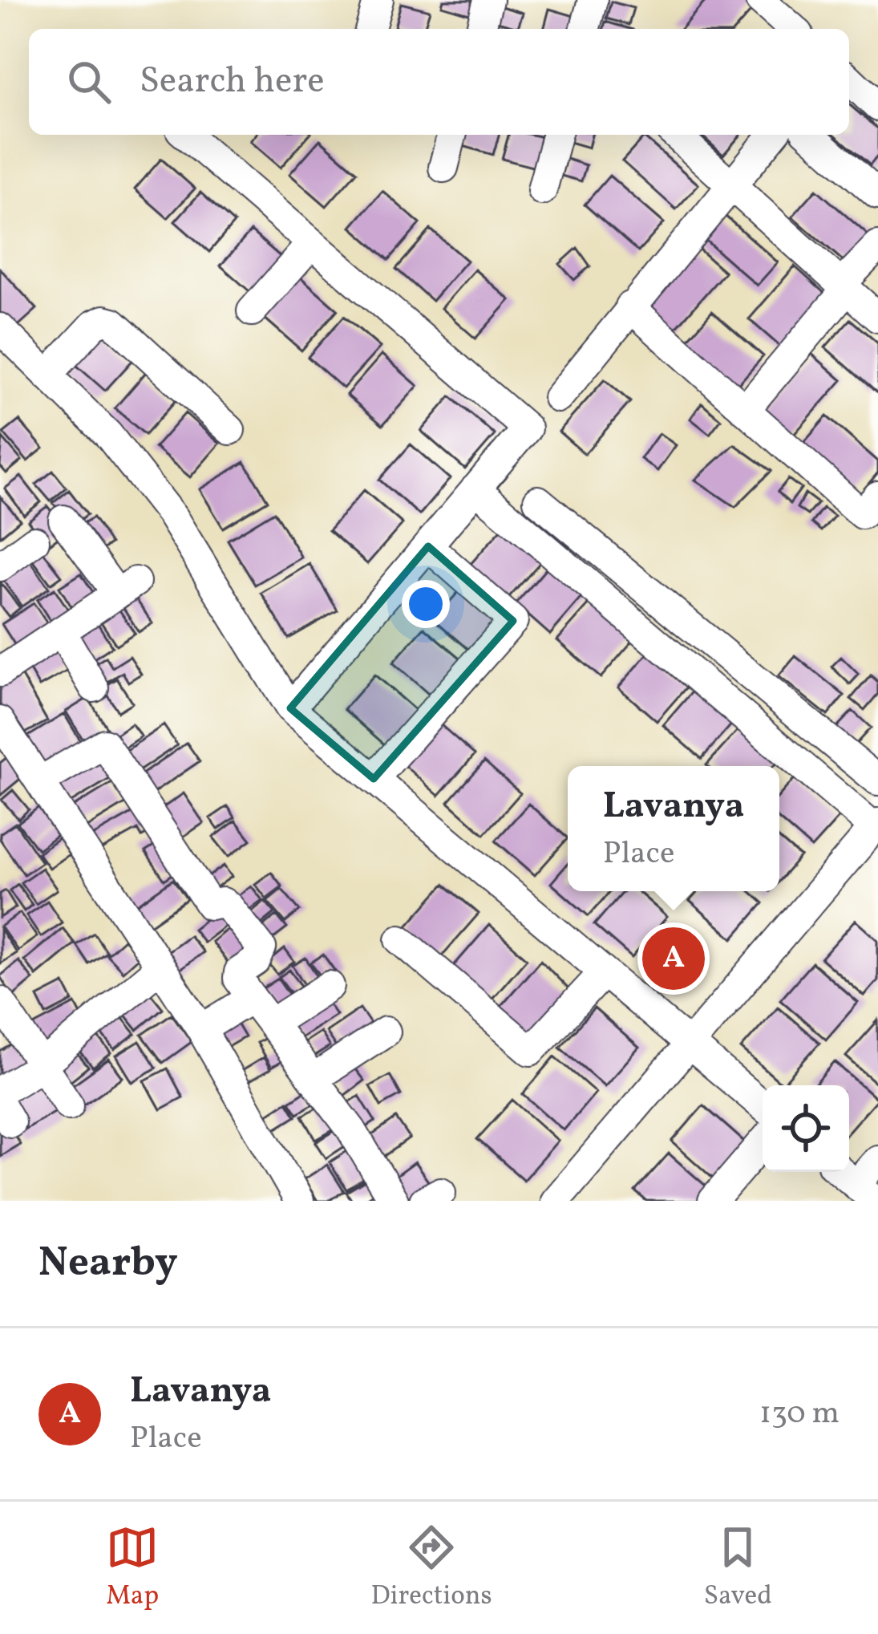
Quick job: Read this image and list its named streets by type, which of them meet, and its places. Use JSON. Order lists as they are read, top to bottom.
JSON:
{
  "page": {
    "search": "Search here",
    "popup": ["Lavanya", "Place"],
    "pins": "A",
    "heading": "Nearby",
    "list": [
      {
        "mark": "A",
        "name": "Lavanya",
        "note": "Place",
        "value": "130 m"
      }
    ],
    "nav": ["Map", "Directions", "Saved"]
  }
}
